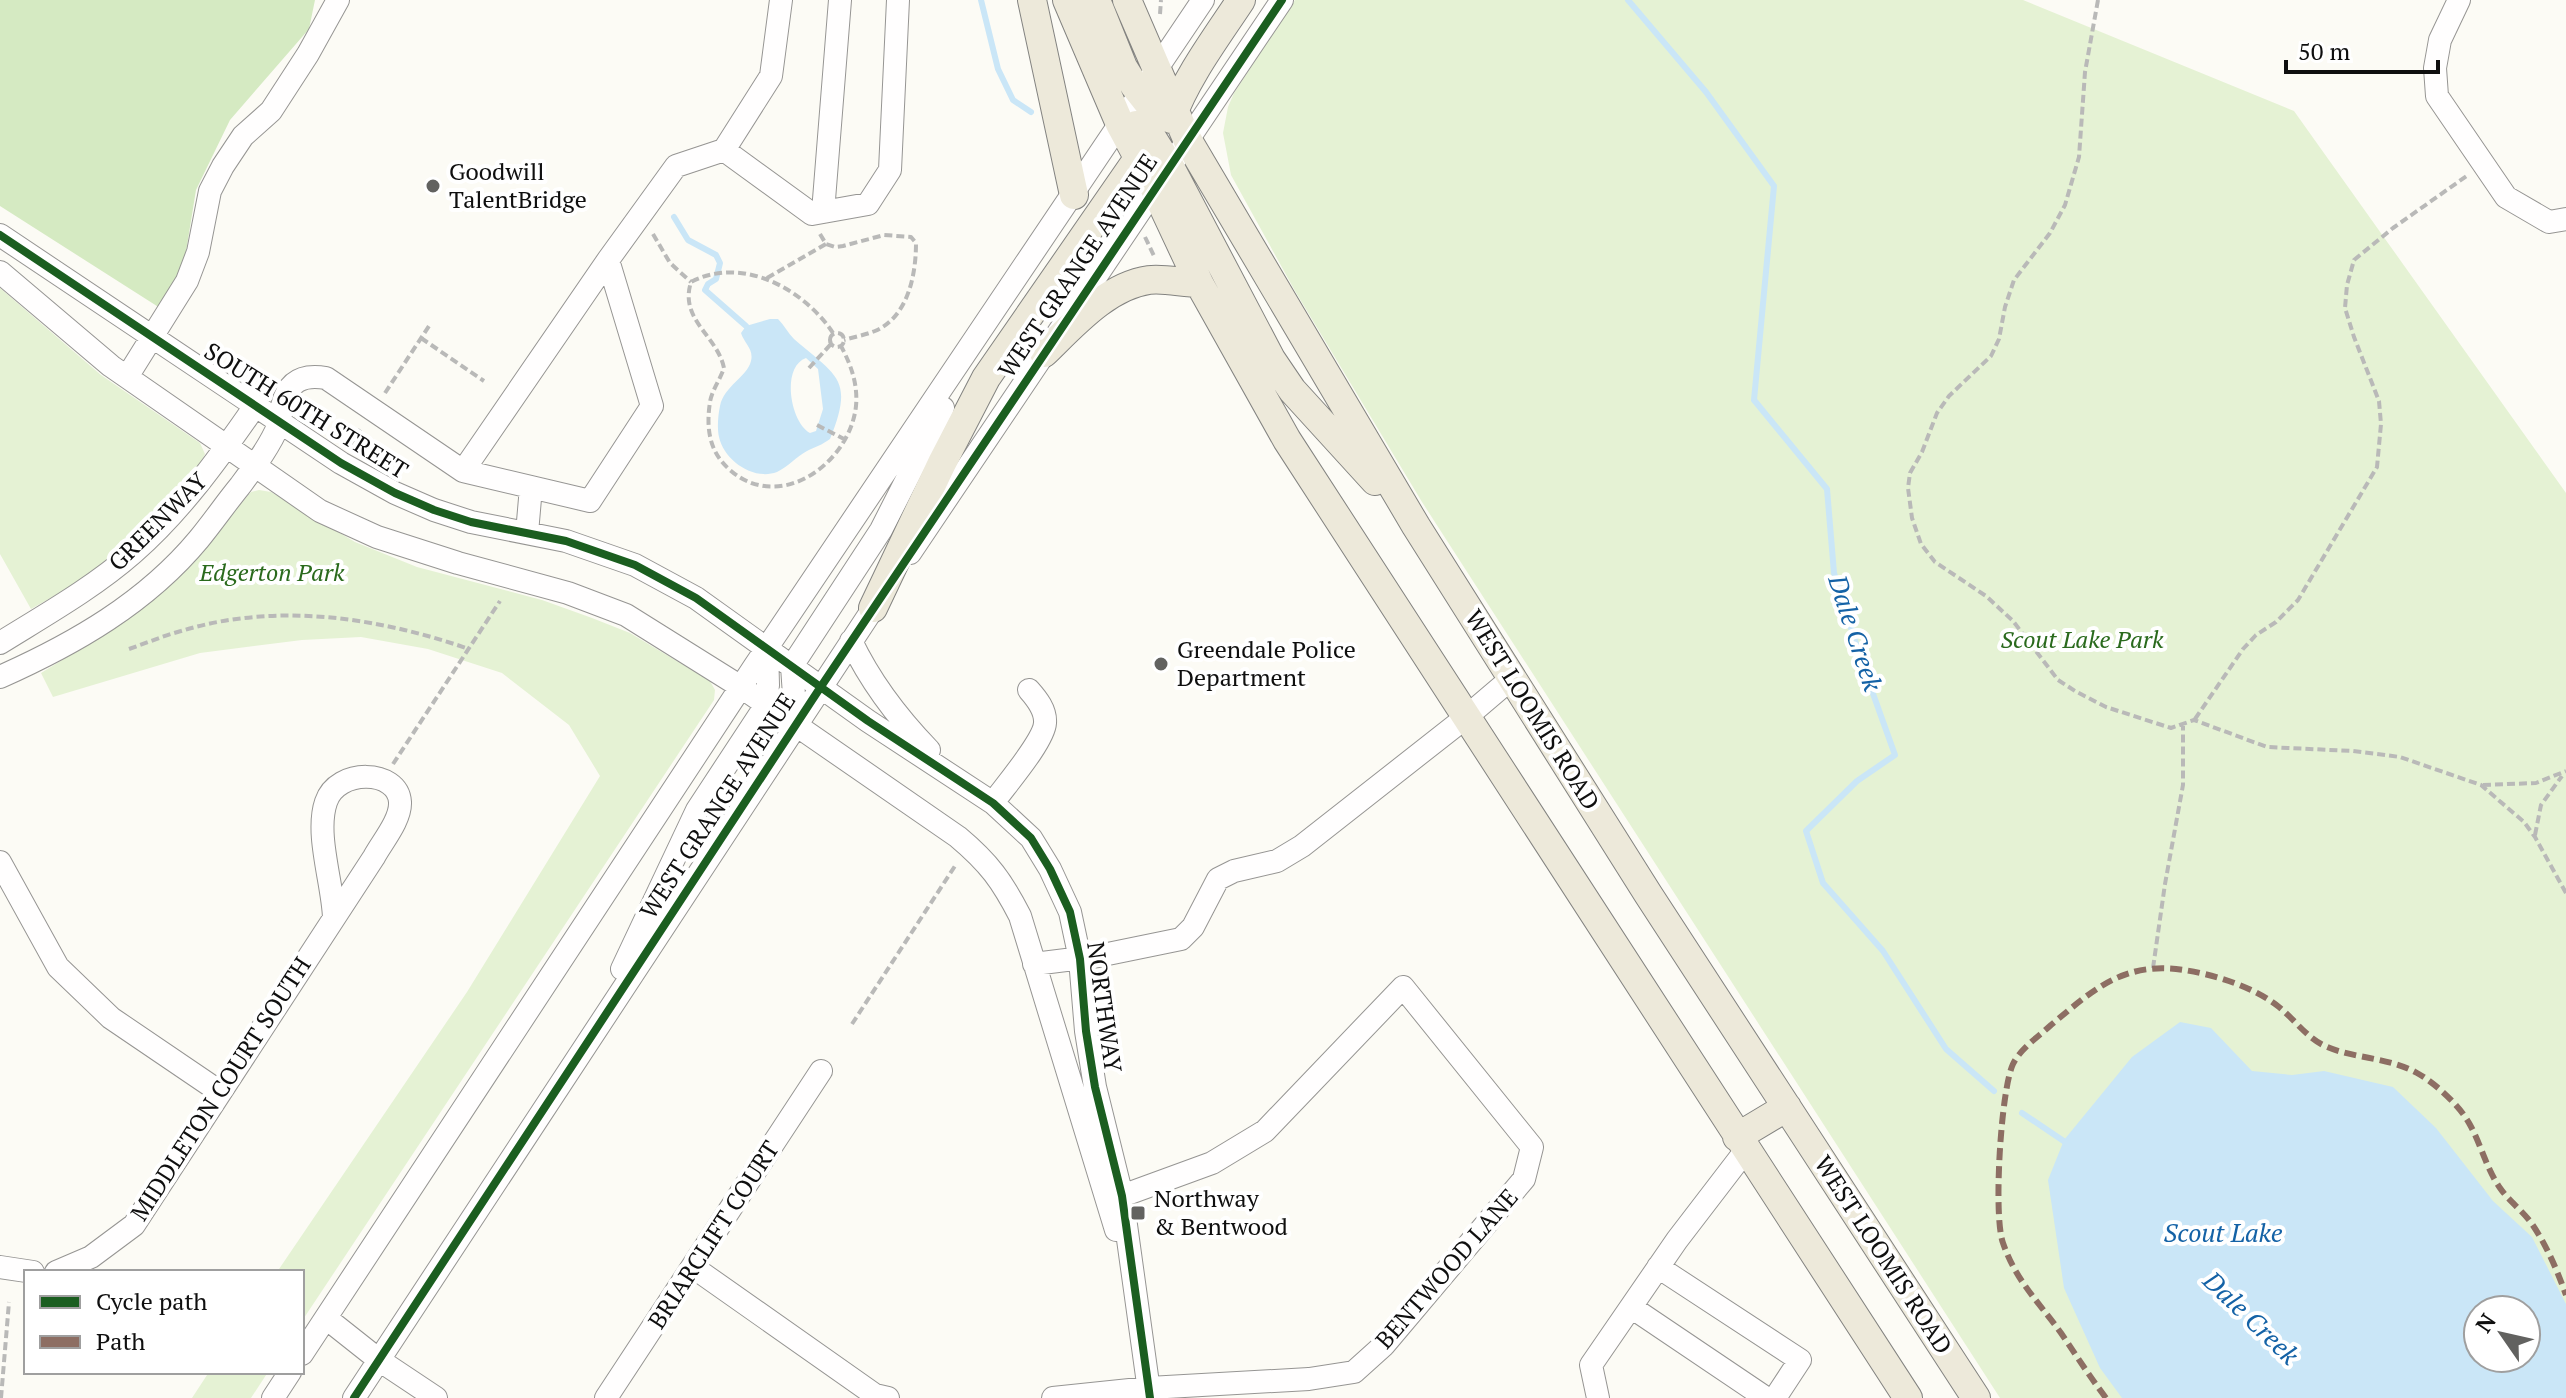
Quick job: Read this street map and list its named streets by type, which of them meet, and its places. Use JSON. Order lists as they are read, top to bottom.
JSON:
{
  "streets": {
    "main road": ["WEST LOOMIS ROAD"],
    "street": [
      "WEST GRANGE AVENUE",
      "SOUTH 60TH STREET",
      "GREENWAY",
      "NORTHWAY",
      "MIDDLETON COURT SOUTH",
      "BRIARCLIFT COURT",
      "BENTWOOD LANE"
    ]
  },
  "crossings": [
    ["WEST GRANGE AVENUE", "SOUTH 60TH STREET"],
    ["WEST GRANGE AVENUE", "WEST LOOMIS ROAD"],
    ["WEST GRANGE AVENUE", "NORTHWAY"],
    ["SOUTH 60TH STREET", "GREENWAY"],
    ["SOUTH 60TH STREET", "NORTHWAY"],
    ["NORTHWAY", "BENTWOOD LANE"]
  ],
  "water": ["Dale Creek", "Scout Lake"],
  "parks": ["Edgerton Park", "Scout Lake Park"],
  "places": {
    "other": ["Goodwill TalentBridge", "Greendale Police Department"],
    "transit": ["Northway & Bentwood"]
  },
  "legend": ["Cycle path", "Path"],
  "scale_bar": "50 m",
  "north": "top left"
}
